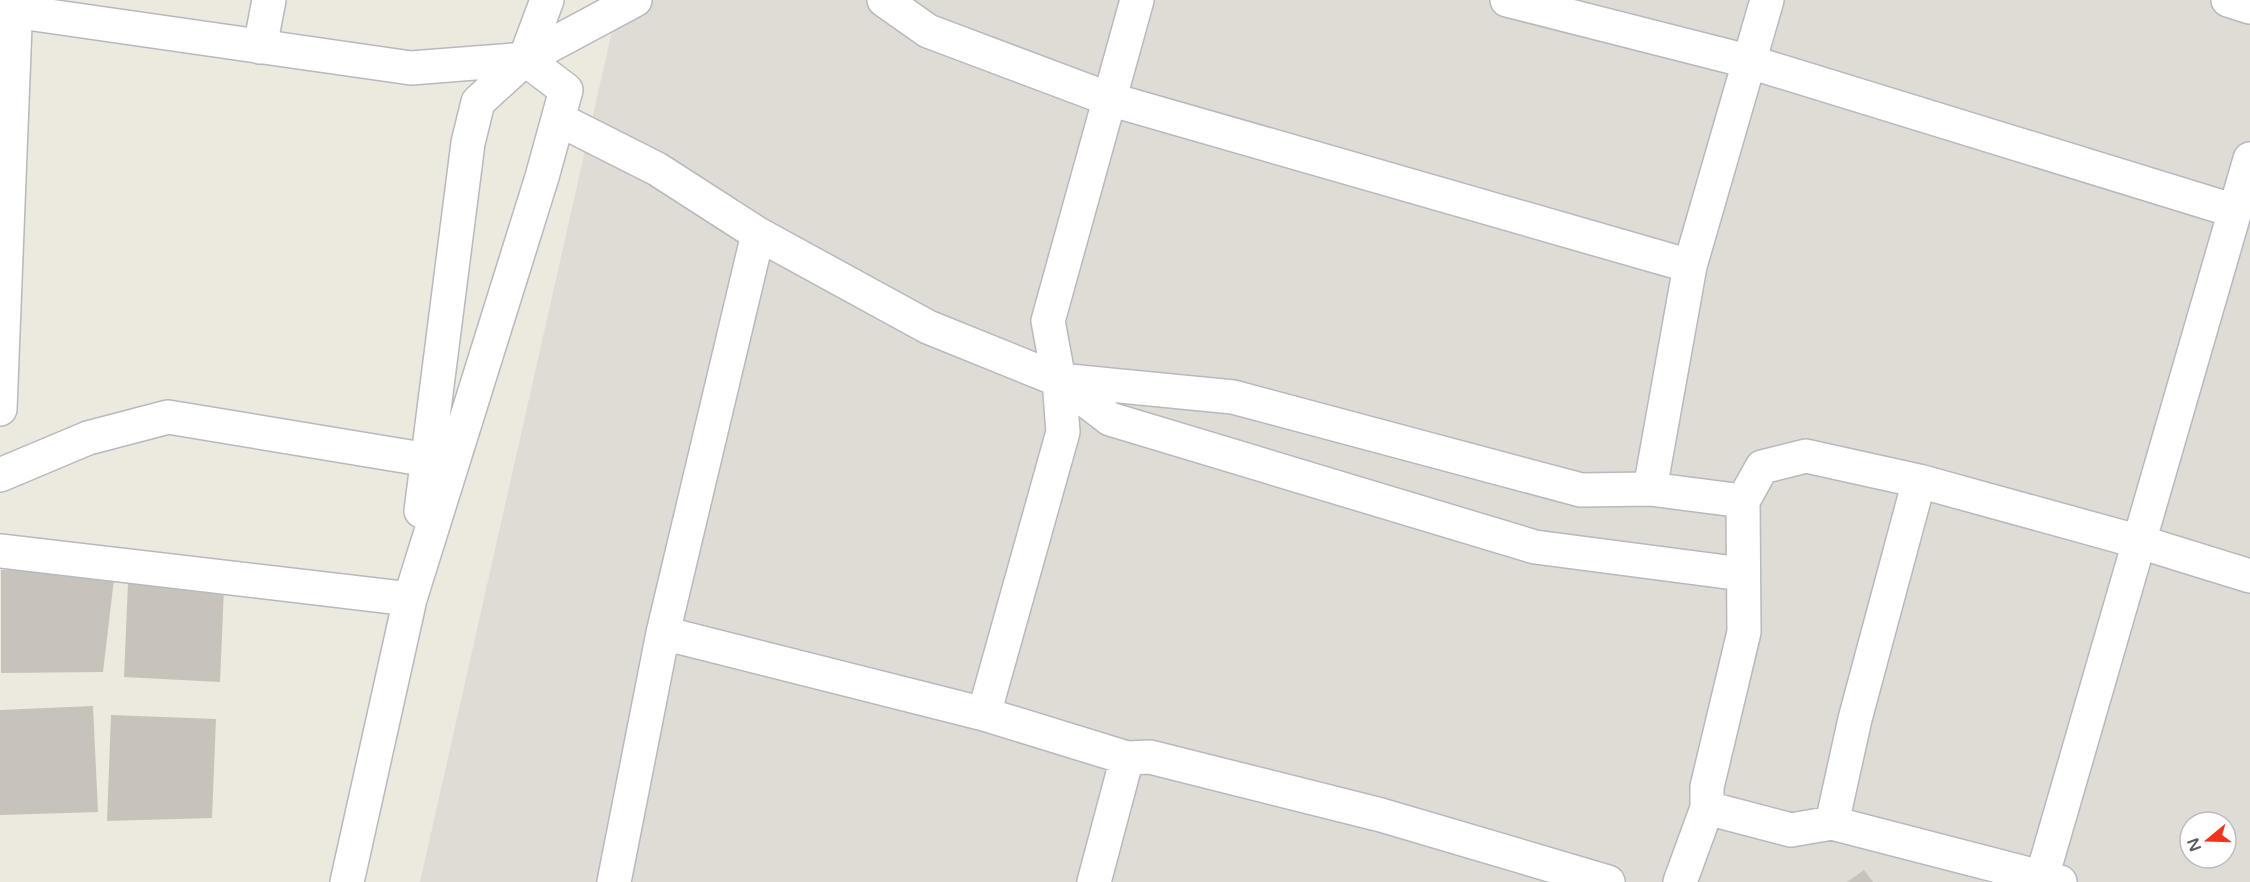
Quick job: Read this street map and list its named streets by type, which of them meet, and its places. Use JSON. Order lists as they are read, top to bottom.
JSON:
{
  "north": "left"
}
